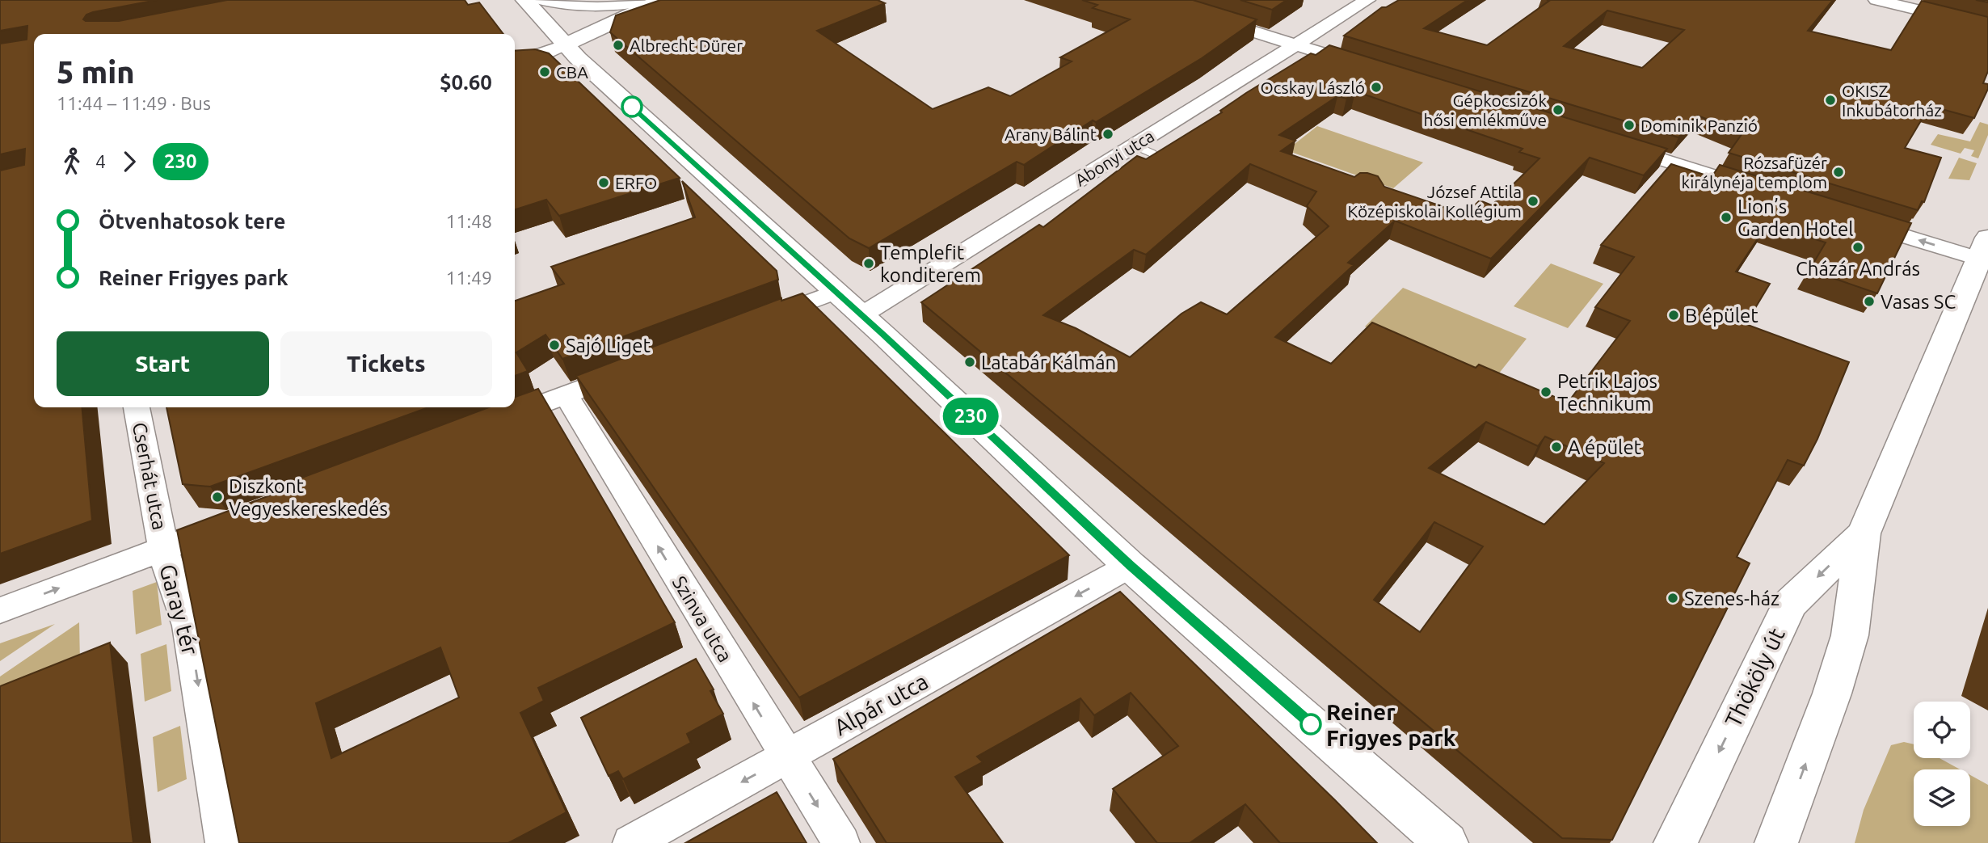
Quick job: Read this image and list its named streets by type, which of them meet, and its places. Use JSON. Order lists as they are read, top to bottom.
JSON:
{
  "streets": {
    "main road": ["Thököly út"],
    "street": [
      "Abonyi utca",
      "Cserhát utca",
      "Garay tér",
      "Szinva utca",
      "Alpár utca"
    ]
  },
  "crossings": [
    ["Cserhát utca", "Garay tér"],
    ["Szinva utca", "Alpár utca"]
  ],
  "one_way": ["Alpár utca"],
  "places": [
    "Albrecht Dürer",
    "CBA",
    "Ocskay László",
    "OKISZ Inkubátorház",
    "Gépkocsizók hősi emlékműve",
    "Dominik Panzió",
    "Arany Bálint",
    "Rózsafüzér királynéja templom",
    "ERFO",
    "József Attila Középiskolai Kollégium",
    "Lion’s Garden Hotel",
    "Cházár András",
    "Templefit konditerem",
    "Vasas SC",
    "B épület",
    "Sajó Liget",
    "Latabár Kálmán",
    "Petrik Lajos Technikum",
    "A épület",
    "Diszkont Vegyeskereskedés",
    "Szenes-ház",
    "Reiner Frigyes park"
  ],
  "lines": ["bus line 230"],
  "page": {
    "on_map": "230",
    "heading": ["5 min", "11:44 – 11:49 · Bus", "$0.60"],
    "legs": ["4", "230"],
    "list": [
      {
        "name": "Ötvenhatosok tere",
        "value": "11:48"
      },
      {
        "name": "Reiner Frigyes park",
        "value": "11:49"
      }
    ],
    "buttons": ["Start", "Tickets"]
  }
}
